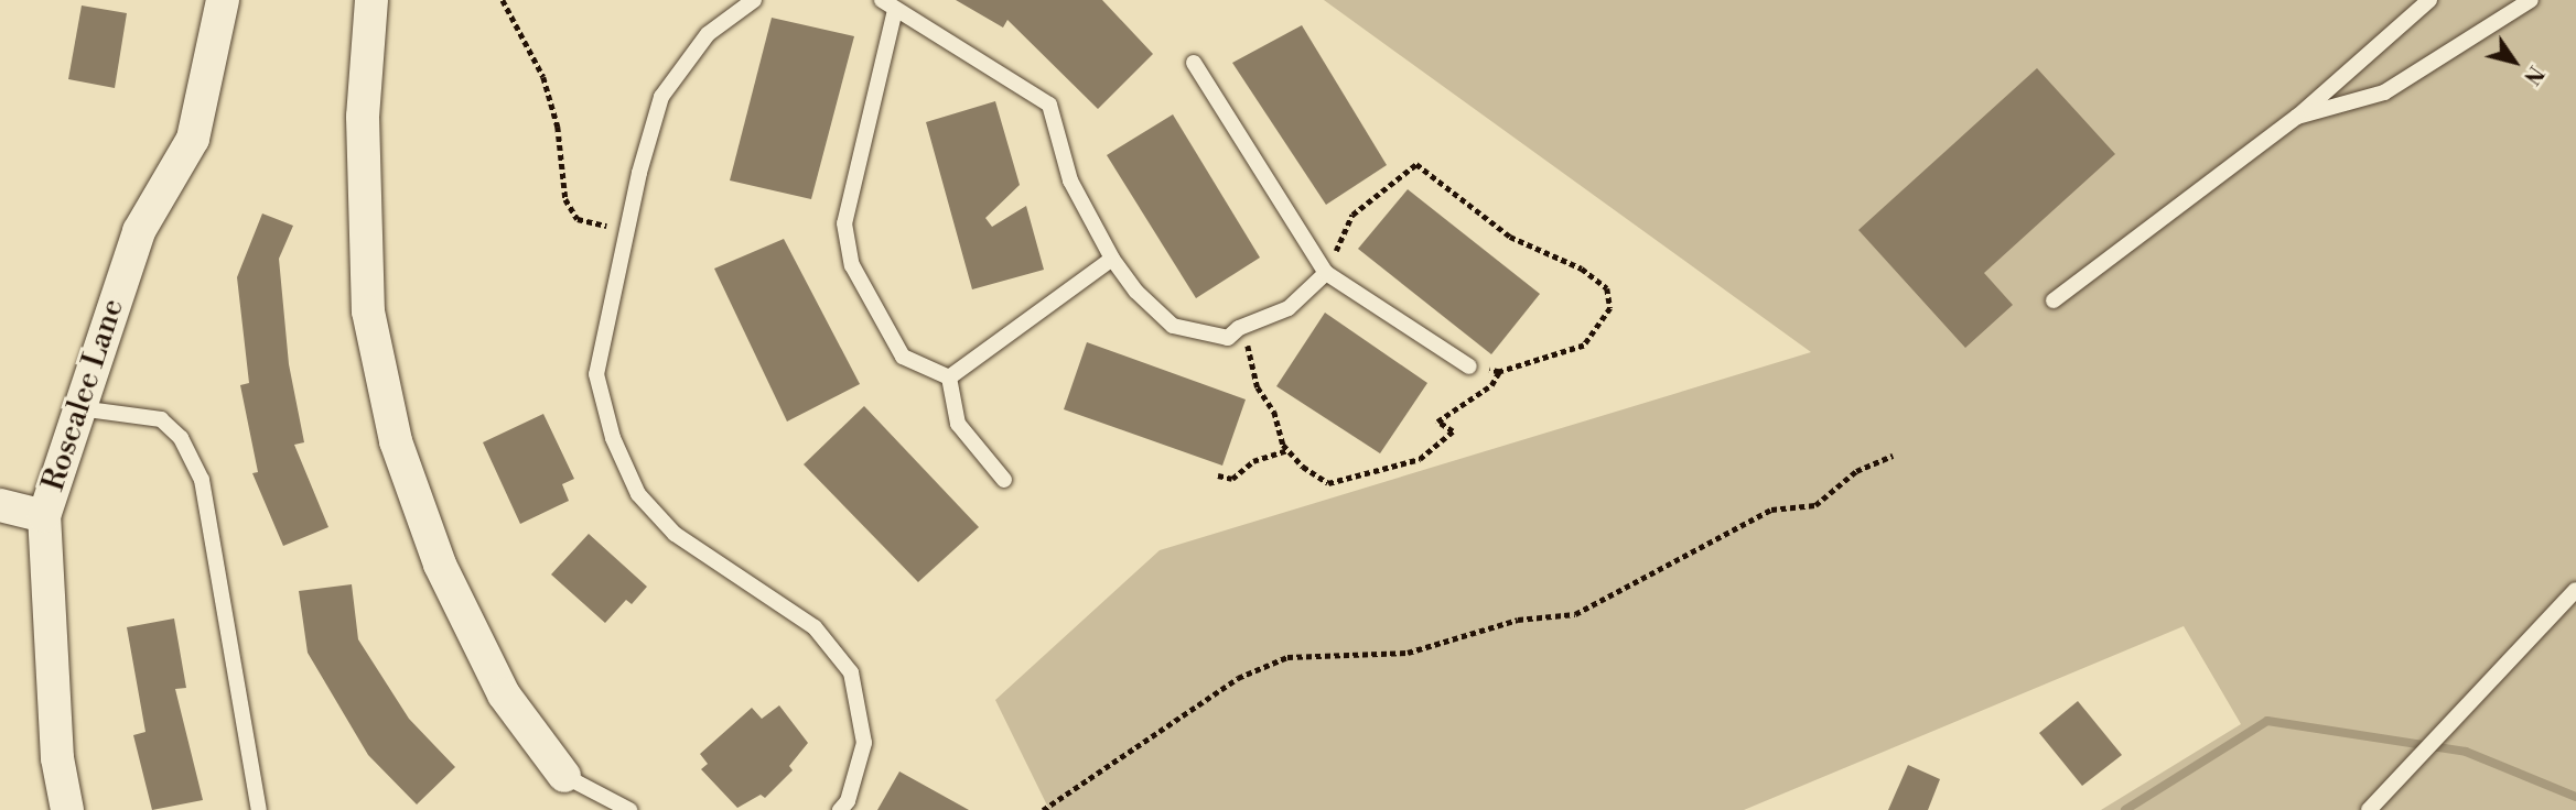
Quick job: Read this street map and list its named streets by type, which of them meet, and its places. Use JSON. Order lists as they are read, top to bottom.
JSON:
{
  "streets": {
    "street": ["Rosealee Lane"]
  },
  "north": "bottom right"
}
